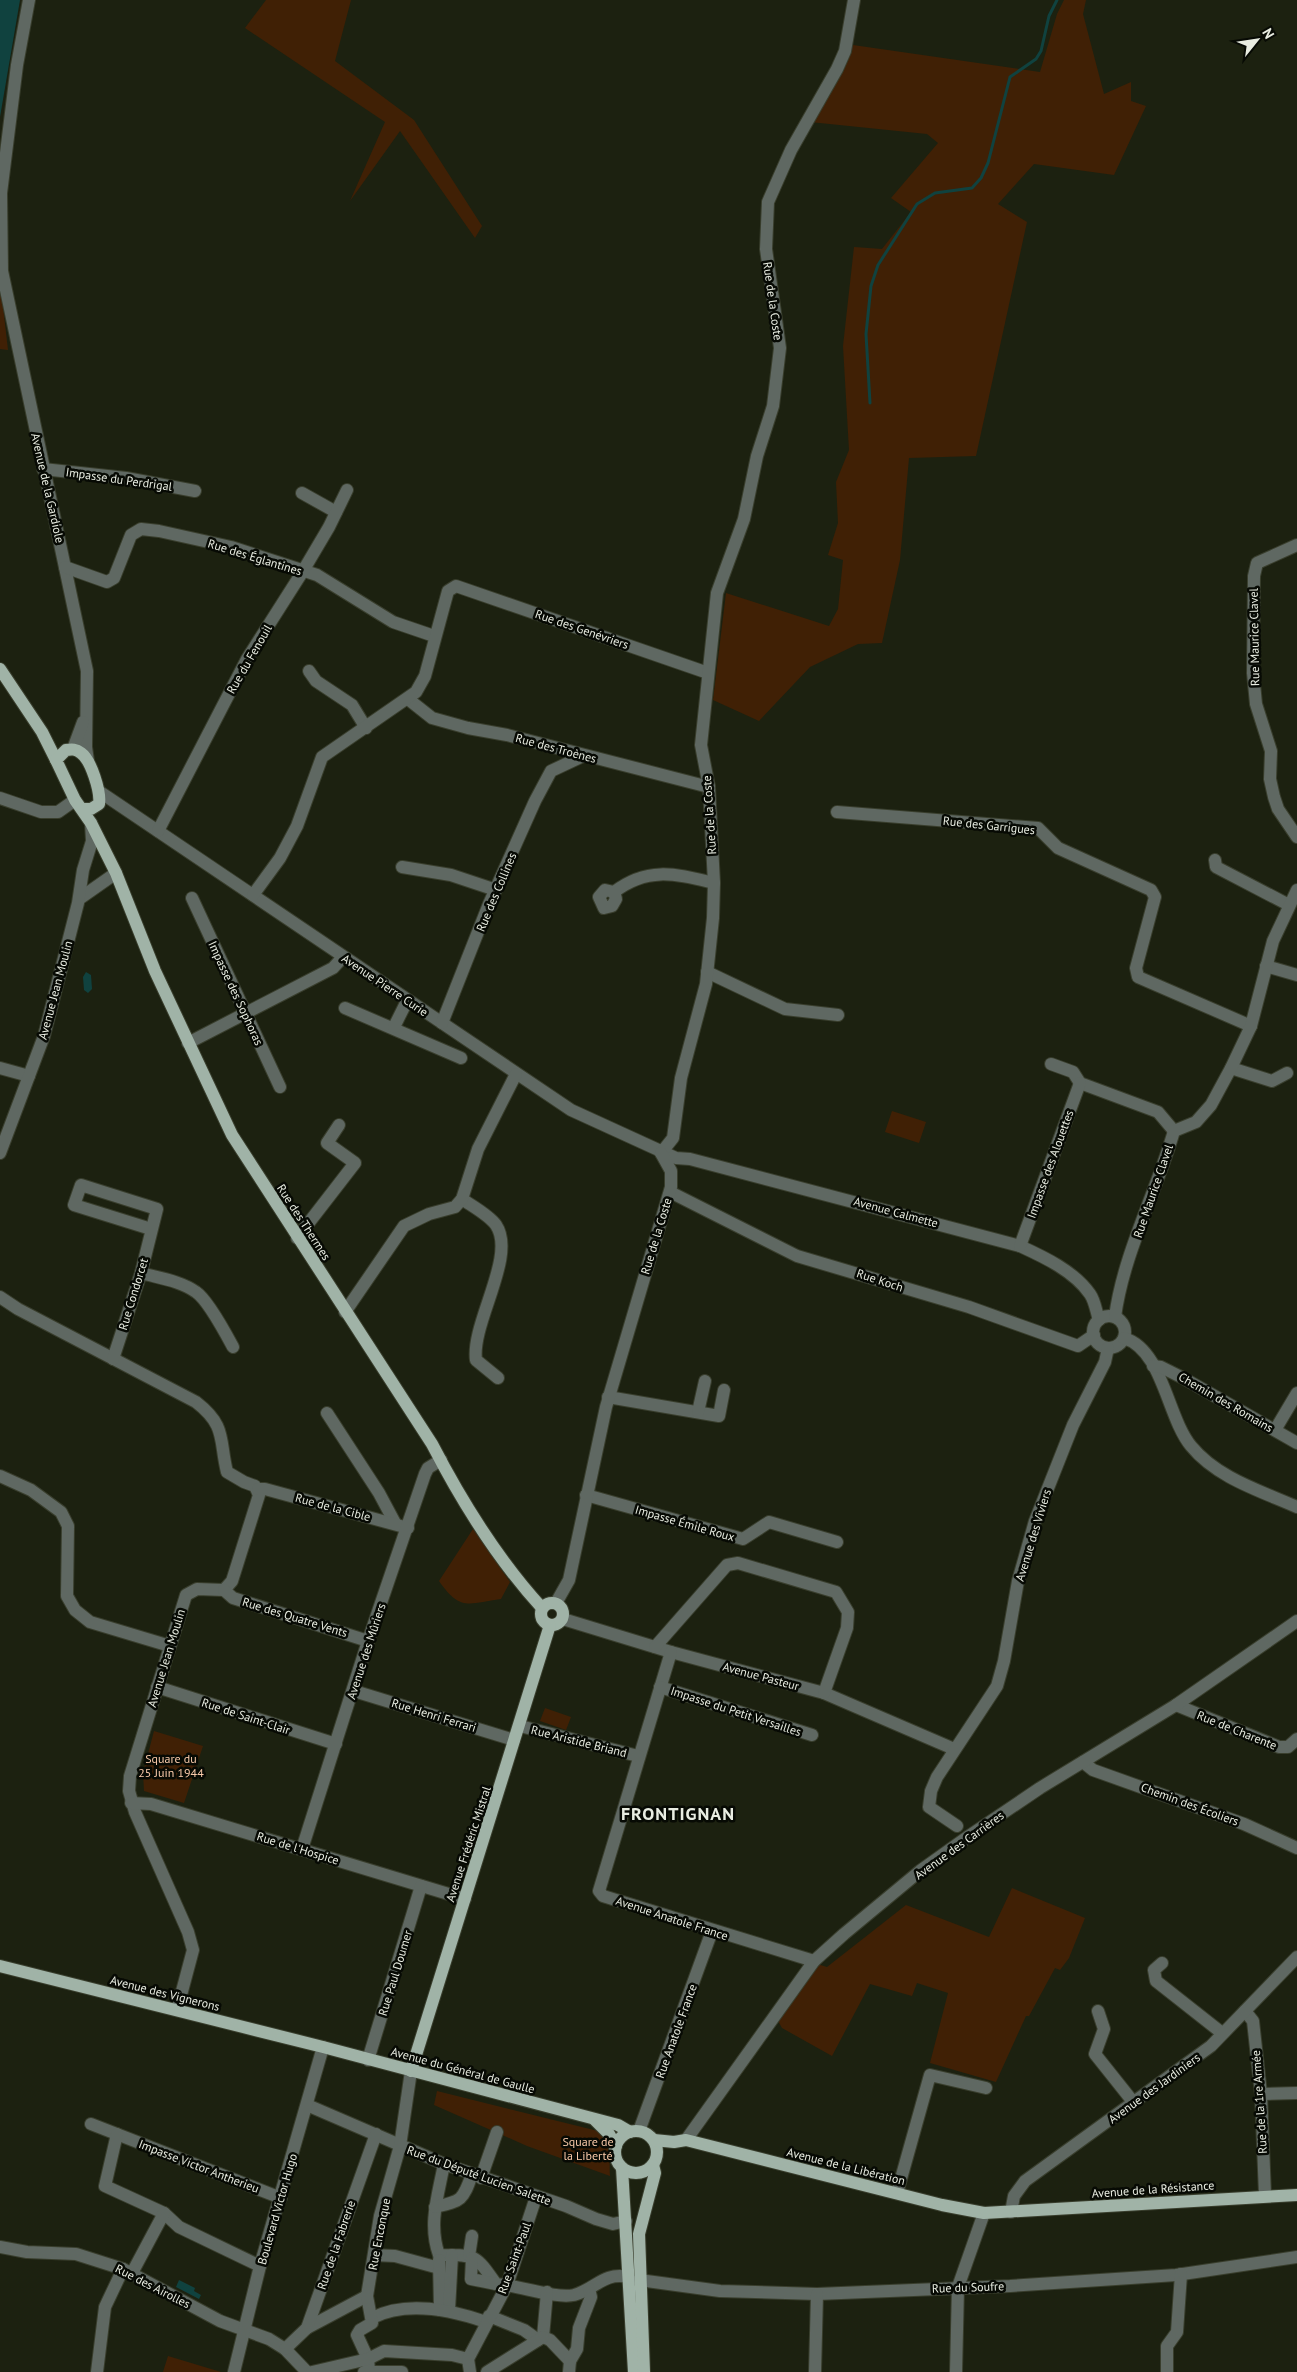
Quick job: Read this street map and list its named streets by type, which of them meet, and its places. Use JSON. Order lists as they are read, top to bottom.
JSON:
{
  "streets": {
    "main road": [
      "Rue des Thermes",
      "Avenue Frédéric Mistral",
      "Avenue des Vignerons",
      "Avenue du Général de Gaulle",
      "Avenue de la Libération",
      "Avenue de la Résistance"
    ],
    "street": [
      "Rue de la Coste",
      "Impasse du Perdrigal",
      "Avenue de la Gardiole",
      "Rue des Églantines",
      "Rue des Genévriers",
      "Rue Maurice Clavel",
      "Rue du Fenouil",
      "Rue des Troènes",
      "Rue des Garrigues",
      "Rue des Collines",
      "Avenue Pierre Curie",
      "Avenue Jean Moulin",
      "Impasse des Sophoras",
      "Impasse des Alouettes",
      "Avenue Calmette",
      "Rue Koch",
      "Rue Condorcet",
      "Chemin des Romains",
      "Rue de la Cible",
      "Impasse Émile Roux",
      "Avenue des Viviers",
      "Rue des Quatre Vents",
      "Avenue des Mûriers",
      "Avenue Pasteur",
      "Impasse du Petit Versailles",
      "Rue Henri Ferrari",
      "Rue de Saint-Clair",
      "Rue de Charente",
      "Rue Aristide Briand",
      "Chemin des Écoliers",
      "Avenue des Carrières",
      "Rue de l'Hospice",
      "Avenue Anatole France",
      "Rue Paul Doumer",
      "Rue Anatole France",
      "Avenue des Jardiniers",
      "Rue de la 1re Armée",
      "Impasse Victor Antherieu",
      "Rue du Député Lucien Salette",
      "Boulevard Victor Hugo",
      "Rue Enconque",
      "Rue de la Fabrerie",
      "Rue Saint-Paul",
      "Rue des Airolles",
      "Rue du Soufre"
    ]
  },
  "crossings": [
    ["Rue de la Coste", "Rue des Genévriers"],
    ["Rue de la Coste", "Rue des Troènes"],
    ["Rue de la Coste", "Avenue Pierre Curie"],
    ["Rue de la Coste", "Avenue Calmette"],
    ["Rue de la Coste", "Rue des Thermes"],
    ["Rue de la Coste", "Rue Koch"],
    ["Rue de la Coste", "Impasse Émile Roux"],
    ["Rue de la Coste", "Avenue Pasteur"],
    ["Rue de la Coste", "Avenue Frédéric Mistral"],
    ["Impasse du Perdrigal", "Avenue de la Gardiole"],
    ["Avenue de la Gardiole", "Rue des Églantines"],
    ["Rue des Églantines", "Rue des Genévriers"],
    ["Rue des Églantines", "Rue du Fenouil"],
    ["Rue Maurice Clavel", "Rue des Garrigues"],
    ["Rue Maurice Clavel", "Avenue Calmette"],
    ["Rue Maurice Clavel", "Rue Koch"],
    ["Rue Maurice Clavel", "Avenue des Viviers"],
    ["Rue du Fenouil", "Avenue Pierre Curie"],
    ["Rue des Collines", "Avenue Pierre Curie"],
    ["Avenue Pierre Curie", "Avenue Calmette"],
    ["Avenue Pierre Curie", "Rue des Thermes"],
    ["Avenue Jean Moulin", "Rue des Thermes"],
    ["Avenue Jean Moulin", "Rue des Quatre Vents"],
    ["Avenue Jean Moulin", "Rue de Saint-Clair"],
    ["Avenue Jean Moulin", "Rue de l'Hospice"],
    ["Avenue Jean Moulin", "Avenue des Vignerons"],
    ["Impasse des Alouettes", "Avenue Calmette"],
    ["Avenue Calmette", "Rue Koch"],
    ["Avenue Calmette", "Avenue des Viviers"],
    ["Rue des Thermes", "Avenue des Mûriers"],
    ["Rue des Thermes", "Avenue Pasteur"],
    ["Rue des Thermes", "Avenue Frédéric Mistral"],
    ["Rue Koch", "Avenue des Viviers"],
    ["Rue de la Cible", "Avenue des Mûriers"],
    ["Avenue des Viviers", "Avenue Pasteur"],
    ["Rue des Quatre Vents", "Avenue des Mûriers"],
    ["Avenue des Mûriers", "Rue Henri Ferrari"],
    ["Avenue des Mûriers", "Rue de Saint-Clair"],
    ["Avenue des Mûriers", "Rue de l'Hospice"],
    ["Avenue Pasteur", "Avenue Frédéric Mistral"],
    ["Avenue Pasteur", "Avenue Anatole France"],
    ["Impasse du Petit Versailles", "Avenue Anatole France"],
    ["Rue Henri Ferrari", "Avenue Frédéric Mistral"],
    ["Rue de Charente", "Avenue des Carrières"],
    ["Rue Aristide Briand", "Avenue Frédéric Mistral"],
    ["Rue Aristide Briand", "Avenue Anatole France"],
    ["Chemin des Écoliers", "Avenue des Carrières"],
    ["Avenue Frédéric Mistral", "Rue de l'Hospice"],
    ["Avenue Frédéric Mistral", "Avenue du Général de Gaulle"],
    ["Avenue Frédéric Mistral", "Rue Enconque"],
    ["Avenue des Carrières", "Avenue Anatole France"],
    ["Avenue des Carrières", "Avenue de la Libération"],
    ["Rue de l'Hospice", "Rue Paul Doumer"],
    ["Avenue Anatole France", "Rue Anatole France"],
    ["Rue Paul Doumer", "Avenue du Général de Gaulle"],
    ["Avenue des Vignerons", "Avenue du Général de Gaulle"],
    ["Avenue des Vignerons", "Boulevard Victor Hugo"],
    ["Rue Anatole France", "Avenue du Général de Gaulle"],
    ["Rue Anatole France", "Avenue de la Libération"],
    ["Avenue du Général de Gaulle", "Avenue de la Libération"],
    ["Avenue du Général de Gaulle", "Boulevard Victor Hugo"],
    ["Avenue du Général de Gaulle", "Rue Enconque"],
    ["Avenue des Jardiniers", "Rue de la 1re Armée"],
    ["Avenue des Jardiniers", "Avenue de la Libération"],
    ["Avenue des Jardiniers", "Avenue de la Résistance"],
    ["Rue de la 1re Armée", "Avenue de la Résistance"],
    ["Impasse Victor Antherieu", "Boulevard Victor Hugo"],
    ["Avenue de la Libération", "Avenue de la Résistance"],
    ["Rue du Député Lucien Salette", "Boulevard Victor Hugo"],
    ["Rue du Député Lucien Salette", "Rue Enconque"],
    ["Rue du Député Lucien Salette", "Rue de la Fabrerie"],
    ["Rue du Député Lucien Salette", "Rue Saint-Paul"],
    ["Boulevard Victor Hugo", "Rue des Airolles"],
    ["Rue de la Fabrerie", "Rue des Airolles"],
    ["Rue Saint-Paul", "Rue du Soufre"]
  ],
  "districts": ["FRONTIGNAN"],
  "parks": ["Square du 25 Juin 1944", "Square de la Liberté"],
  "north": "top right"
}
